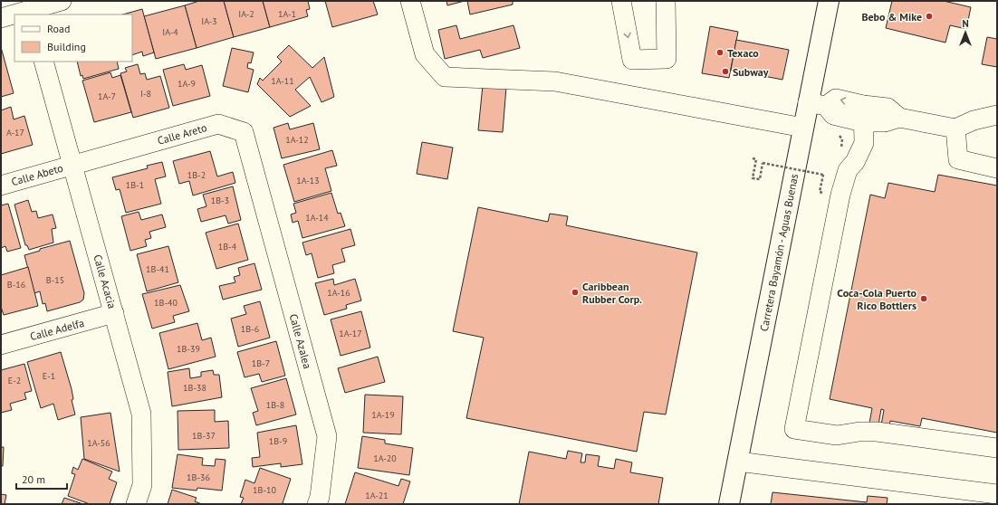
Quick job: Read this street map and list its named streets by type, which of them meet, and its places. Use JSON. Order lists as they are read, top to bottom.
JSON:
{
  "streets": {
    "main road": ["Carretera Bayamón - Aguas Buenas"],
    "street": [
      "Calle Areto",
      "Calle Abeto",
      "Calle Acacia",
      "Calle Adelfa",
      "Calle Azalea"
    ]
  },
  "crossings": [
    ["Calle Areto", "Calle Abeto"],
    ["Calle Areto", "Calle Acacia"],
    ["Calle Areto", "Calle Azalea"],
    ["Calle Abeto", "Calle Acacia"],
    ["Calle Acacia", "Calle Adelfa"]
  ],
  "places": [
    "Bebo & Mike",
    "Texaco",
    "Subway",
    "Caribbean Rubber Corp.",
    "Coca-Cola Puerto Rico Bottlers"
  ],
  "house_numbers": [
    "IA-2",
    "1A-1",
    "IA-3",
    "IA-4",
    "1A-11",
    "1A-9",
    "I-8",
    "1A-7",
    "A-17",
    "1A-12",
    "1B-2",
    "1A-13",
    "1B-1",
    "1B-3",
    "1A-14",
    "1B-4",
    "1B-41",
    "B-15",
    "B-16",
    "1A-16",
    "1B-40",
    "1B-6",
    "1A-17",
    "1B-39",
    "1B-7",
    "E-1",
    "E-2",
    "1B-38",
    "1B-8",
    "1A-19",
    "1B-37",
    "1B-9",
    "1A-56",
    "1A-20",
    "1B-36",
    "1B-10",
    "1A-21"
  ],
  "legend": ["Road", "Building"],
  "scale_bar": "20 m",
  "north": "top"
}
